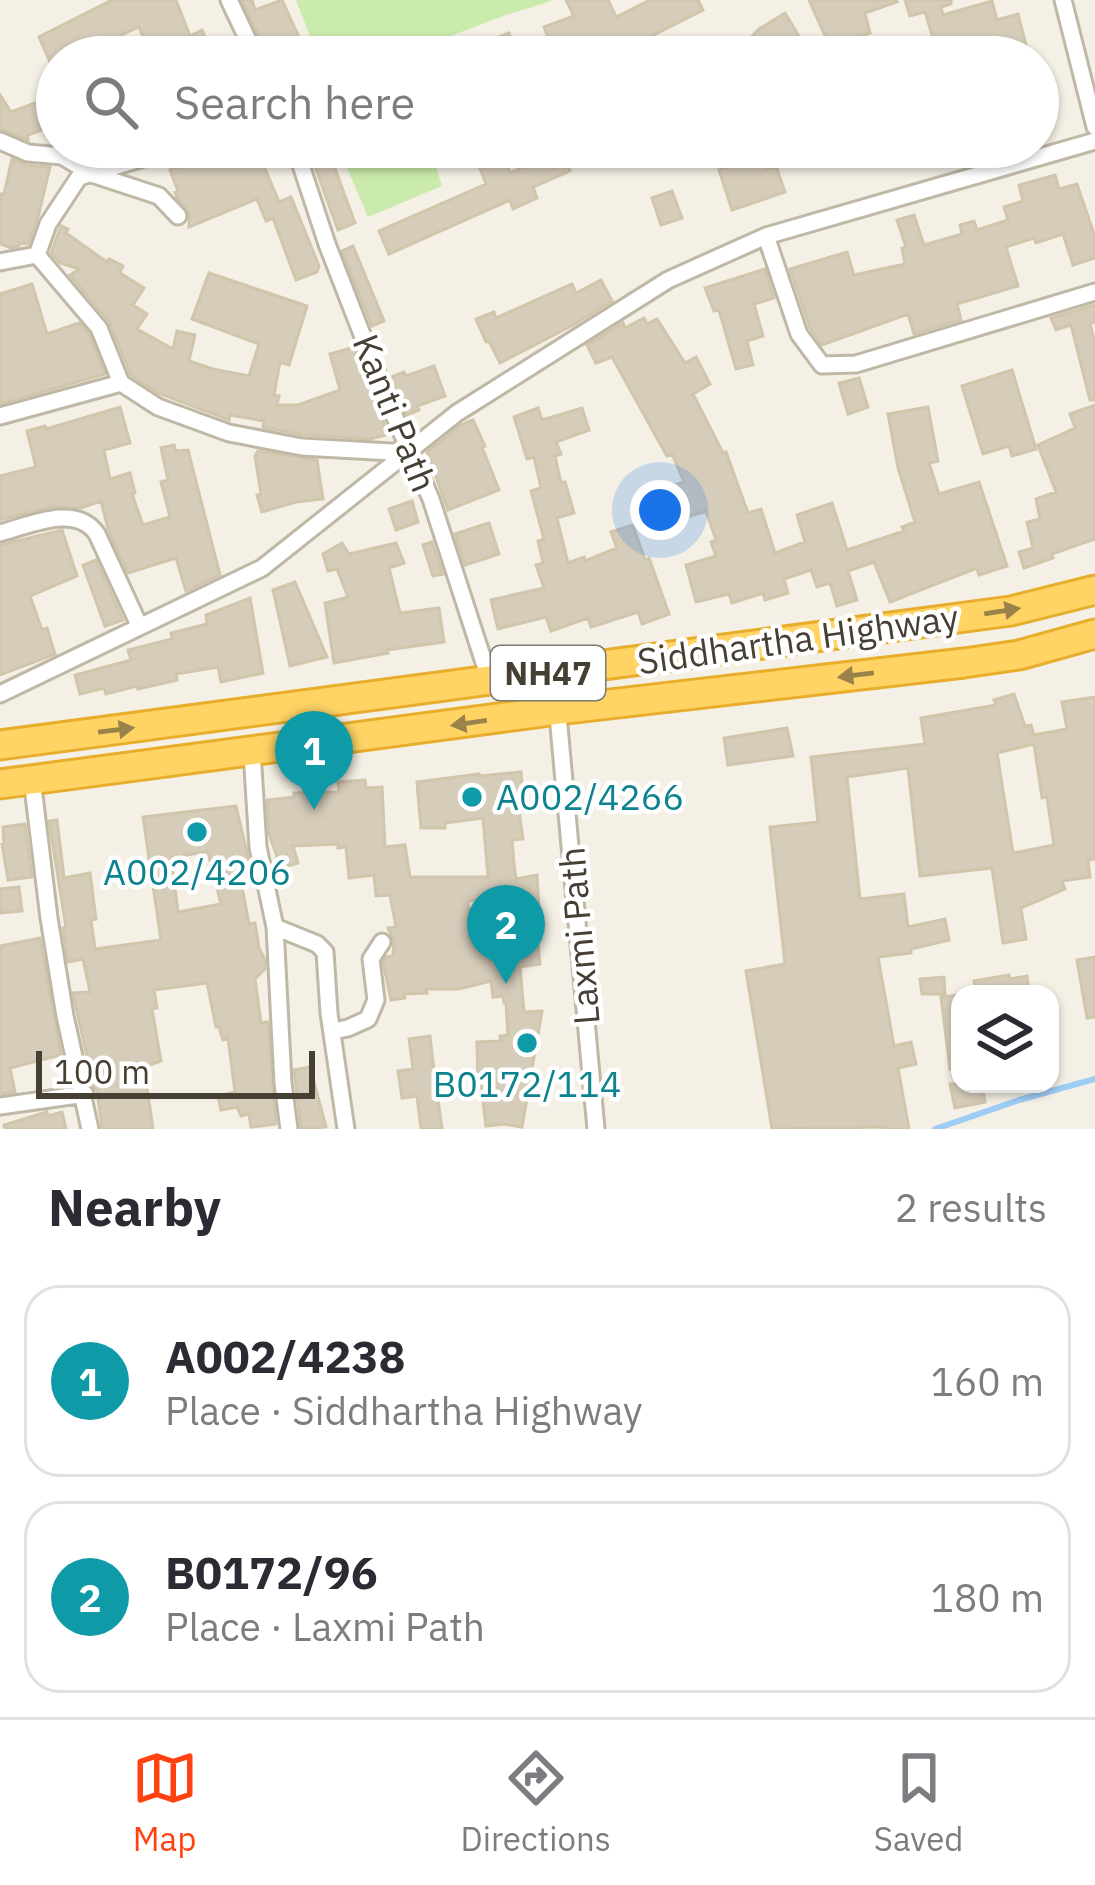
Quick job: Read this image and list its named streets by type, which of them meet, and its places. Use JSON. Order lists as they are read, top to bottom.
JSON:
{
  "streets": {
    "highway": ["Siddhartha Highway", "NH47"],
    "street": ["Kanti Path", "Laxmi Path"]
  },
  "crossings": [
    ["Kanti Path", "Siddhartha Highway"],
    ["Siddhartha Highway", "Laxmi Path"]
  ],
  "places": ["A002/4266", "A002/4206", "B0172/114"],
  "scale_bar": "100 m",
  "page": {
    "search": "Search here",
    "pins": ["1", "2"],
    "scale": "100 m",
    "heading": ["Nearby", "2 results"],
    "list": [
      {
        "mark": "1",
        "name": "A002/4238",
        "note": "Place · Siddhartha Highway",
        "value": "160 m"
      },
      {
        "mark": "2",
        "name": "B0172/96",
        "note": "Place · Laxmi Path",
        "value": "180 m"
      }
    ],
    "nav": ["Map", "Directions", "Saved"]
  }
}
